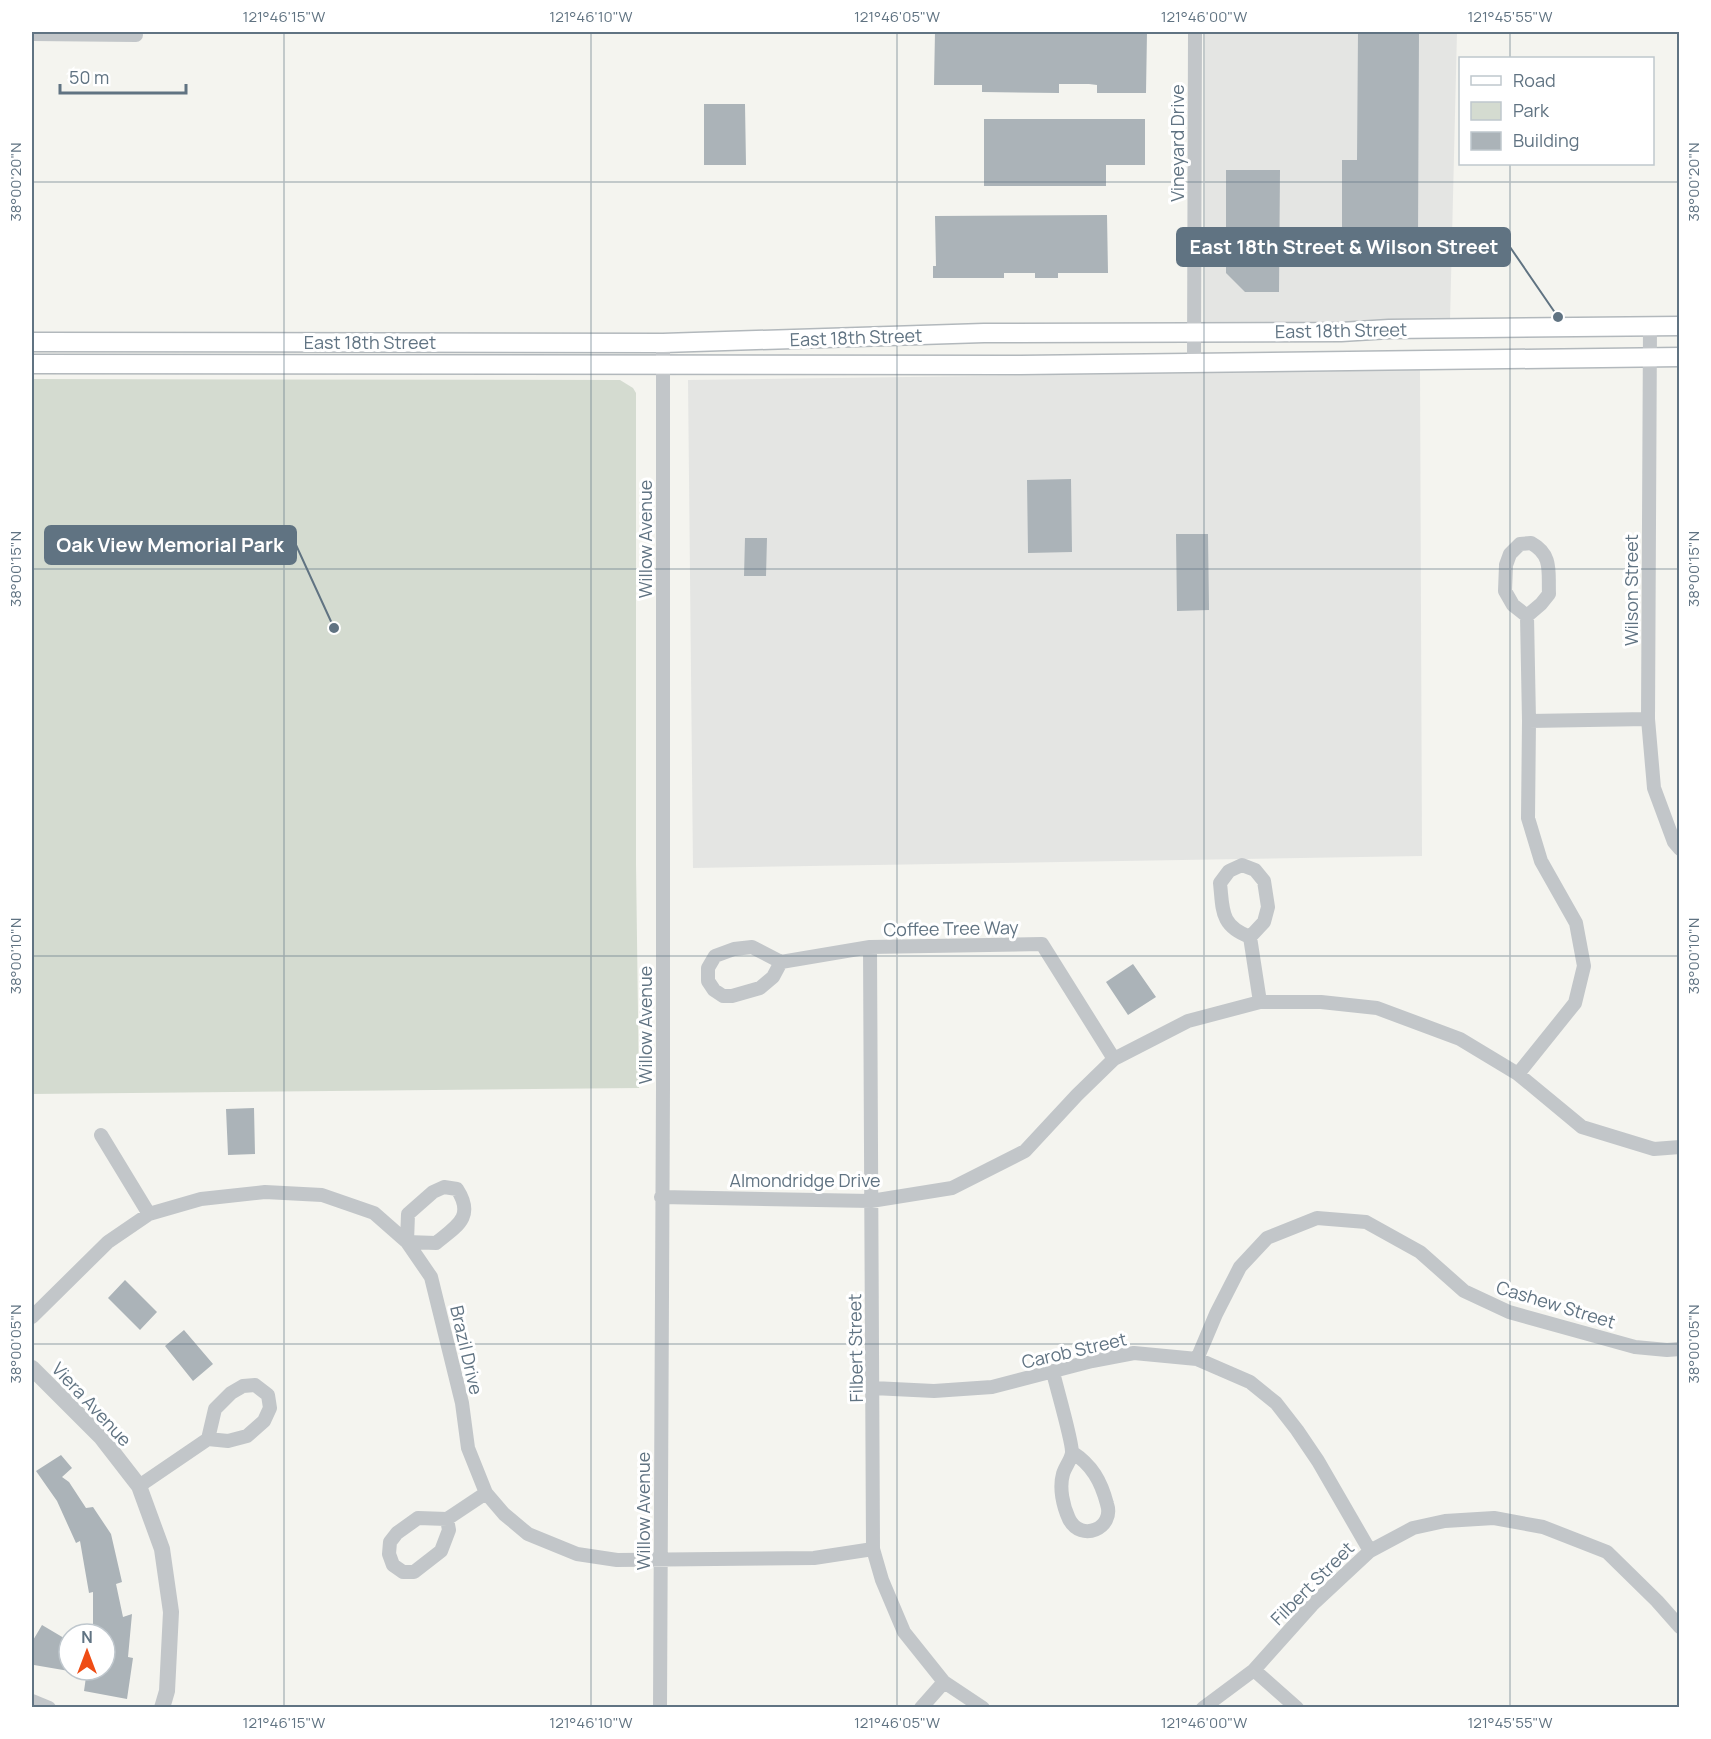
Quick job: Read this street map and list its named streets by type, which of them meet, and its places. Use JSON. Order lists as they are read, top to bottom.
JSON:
{
  "streets": {
    "main road": ["East 18th Street"],
    "street": [
      "Vineyard Drive",
      "Willow Avenue",
      "Wilson Street",
      "Coffee Tree Way",
      "Almondridge Drive",
      "Cashew Street",
      "Filbert Street",
      "Brazil Drive",
      "Carob Street",
      "Viera Avenue"
    ]
  },
  "crossings": [
    ["Vineyard Drive", "East 18th Street"],
    ["East 18th Street", "Willow Avenue"],
    ["East 18th Street", "Wilson Street"],
    ["Willow Avenue", "Almondridge Drive"],
    ["Willow Avenue", "Brazil Drive"],
    ["Coffee Tree Way", "Almondridge Drive"],
    ["Coffee Tree Way", "Filbert Street"],
    ["Almondridge Drive", "Filbert Street"],
    ["Cashew Street", "Carob Street"],
    ["Filbert Street", "Brazil Drive"],
    ["Filbert Street", "Carob Street"]
  ],
  "places": ["East 18th Street & Wilson Street", "Oak View Memorial Park"],
  "legend": ["Road", "Park", "Building"],
  "scale_bar": "50 m",
  "north": "top",
  "coordinates": [
    "121°46'15\"W",
    "121°46'10\"W",
    "121°46'05\"W",
    "121°46'00\"W",
    "121°45'55\"W",
    "38°00'20\"N",
    "38°00'15\"N",
    "38°00'10\"N",
    "38°00'05\"N"
  ]
}
